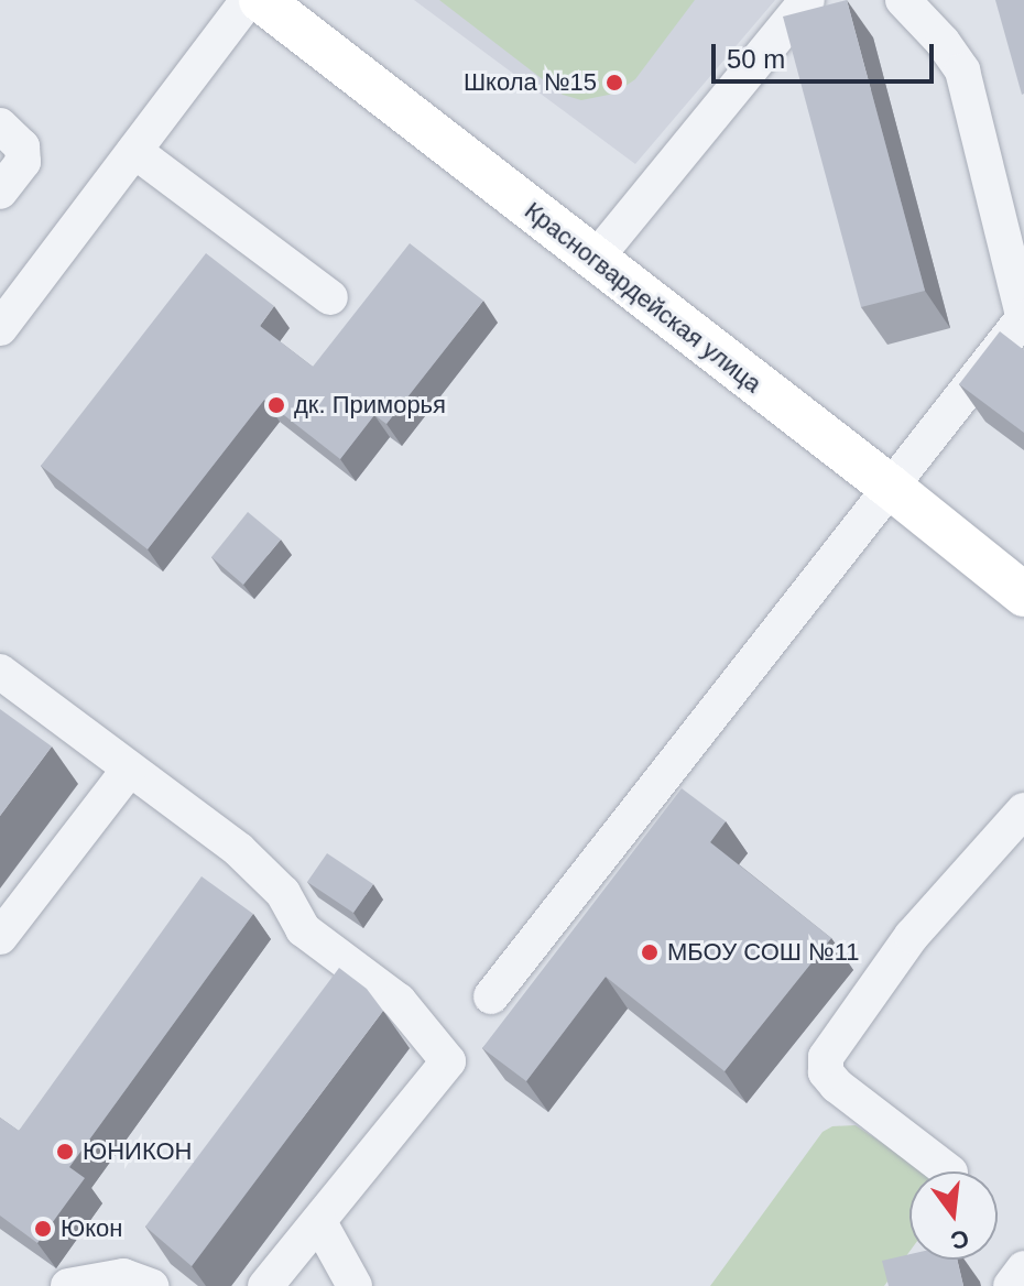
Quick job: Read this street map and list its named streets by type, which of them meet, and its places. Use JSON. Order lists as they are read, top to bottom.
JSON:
{
  "streets": {
    "main road": ["Красногвардейская улица"]
  },
  "places": [
    "Школа №15",
    "дк. Приморья",
    "МБОУ СОШ №11",
    "ЮНИКОН",
    "Юкон"
  ],
  "scale_bar": "50 m",
  "north": "bottom"
}
